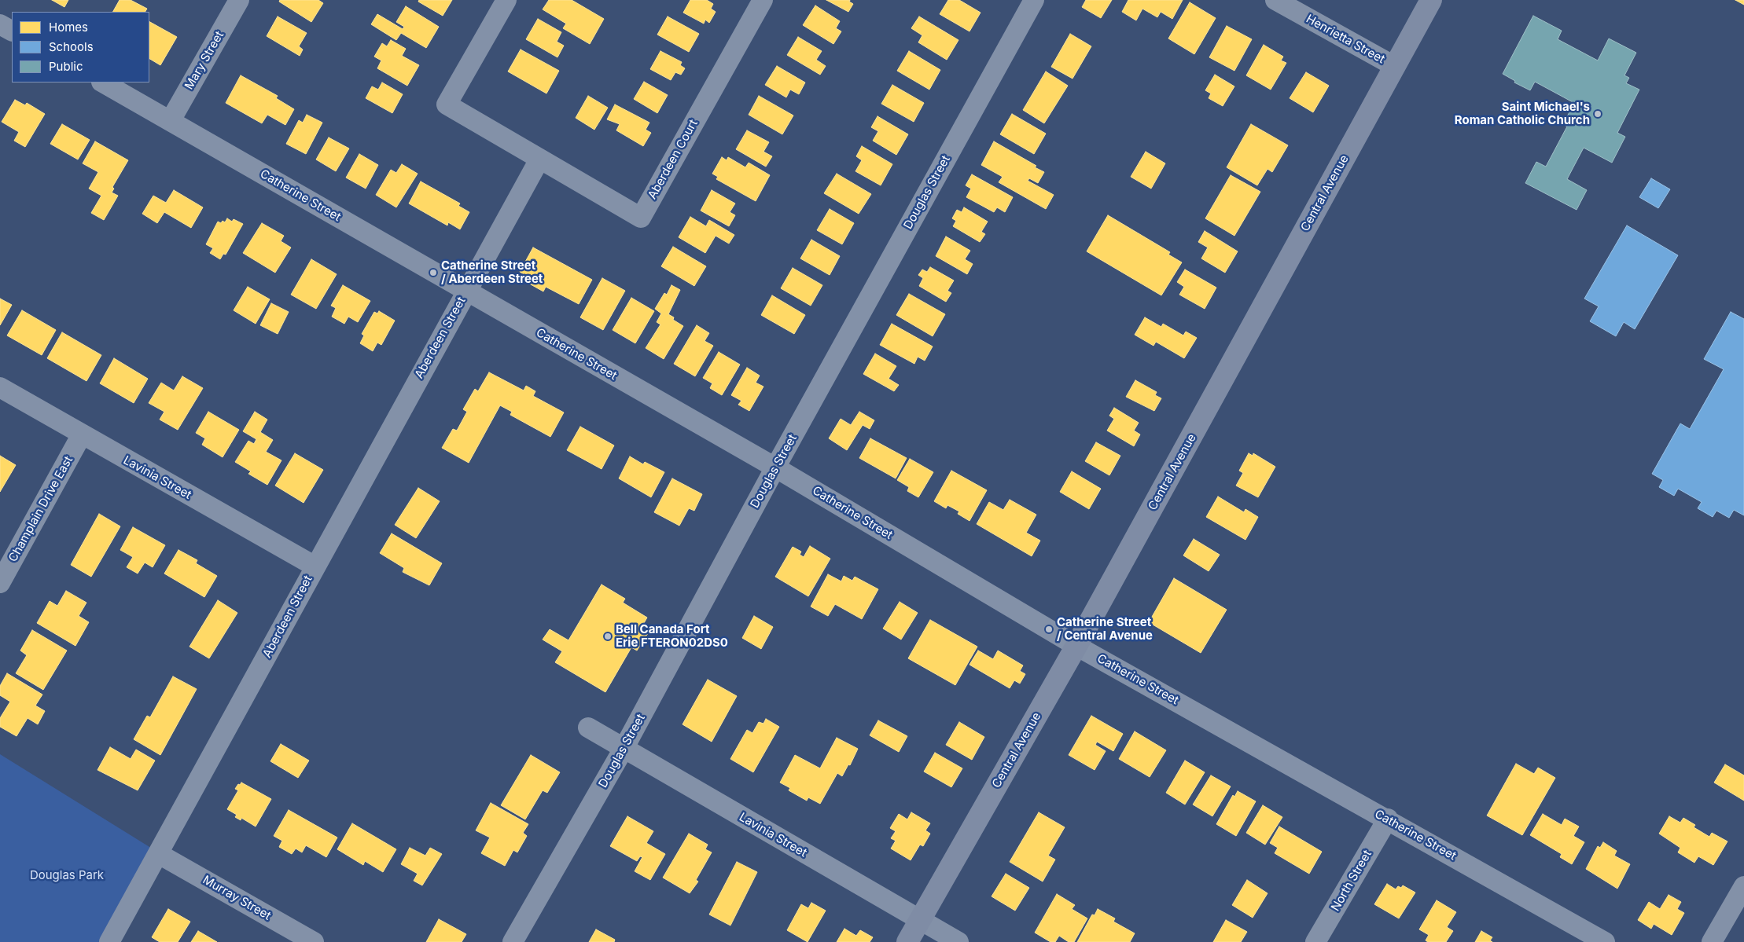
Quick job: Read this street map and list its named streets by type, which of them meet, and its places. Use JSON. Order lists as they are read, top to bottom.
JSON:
{
  "streets": {
    "main road": ["Central Avenue"],
    "street": [
      "Henrietta Street",
      "Mary Street",
      "Aberdeen Court",
      "Douglas Street",
      "Catherine Street",
      "Aberdeen Street",
      "Lavinia Street",
      "Champlain Drive East",
      "North Street",
      "Murray Street"
    ]
  },
  "crossings": [
    ["Henrietta Street", "Central Avenue"],
    ["Mary Street", "Catherine Street"],
    ["Douglas Street", "Catherine Street"],
    ["Douglas Street", "Lavinia Street"],
    ["Central Avenue", "Catherine Street"],
    ["Central Avenue", "Lavinia Street"],
    ["Catherine Street", "Aberdeen Street"],
    ["Catherine Street", "North Street"],
    ["Aberdeen Street", "Lavinia Street"],
    ["Aberdeen Street", "Murray Street"],
    ["Lavinia Street", "Champlain Drive East"]
  ],
  "parks": ["Douglas Park"],
  "places": [
    "Saint Michael's Roman Catholic Church",
    "Catherine Street / Aberdeen Street",
    "Catherine Street / Central Avenue",
    "Bell Canada Fort Erie FTERON02DS0"
  ],
  "legend": ["Homes", "Schools", "Public"]
}
